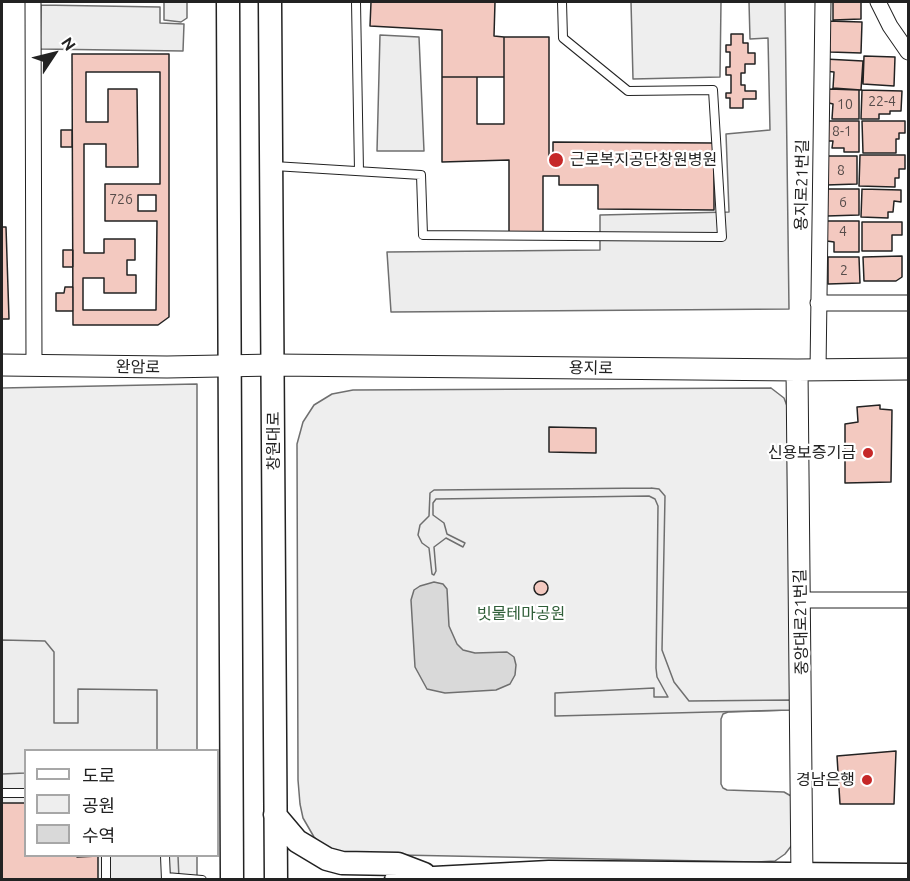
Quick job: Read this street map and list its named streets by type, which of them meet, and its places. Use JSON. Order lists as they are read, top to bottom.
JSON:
{
  "streets": {
    "main road": [
      "완암로",
      "용지로",
      "창원대로",
      "중앙대로21번길"
    ],
    "street": ["용지로21번길"]
  },
  "crossings": [
    ["용지로21번길", "용지로"],
    ["용지로21번길", "중앙대로21번길"],
    ["완암로", "용지로"],
    ["완암로", "창원대로"],
    ["용지로", "창원대로"],
    ["용지로", "중앙대로21번길"]
  ],
  "parks": ["빗물테마공원"],
  "places": ["근로복지공단창원병원", "신용보증기금", "경남은행"],
  "house_numbers": [
    "22-4",
    "10",
    "8-1",
    "8",
    "726",
    "6",
    "4",
    "2"
  ],
  "legend": ["도로", "공원", "수역"],
  "north": "top right"
}
